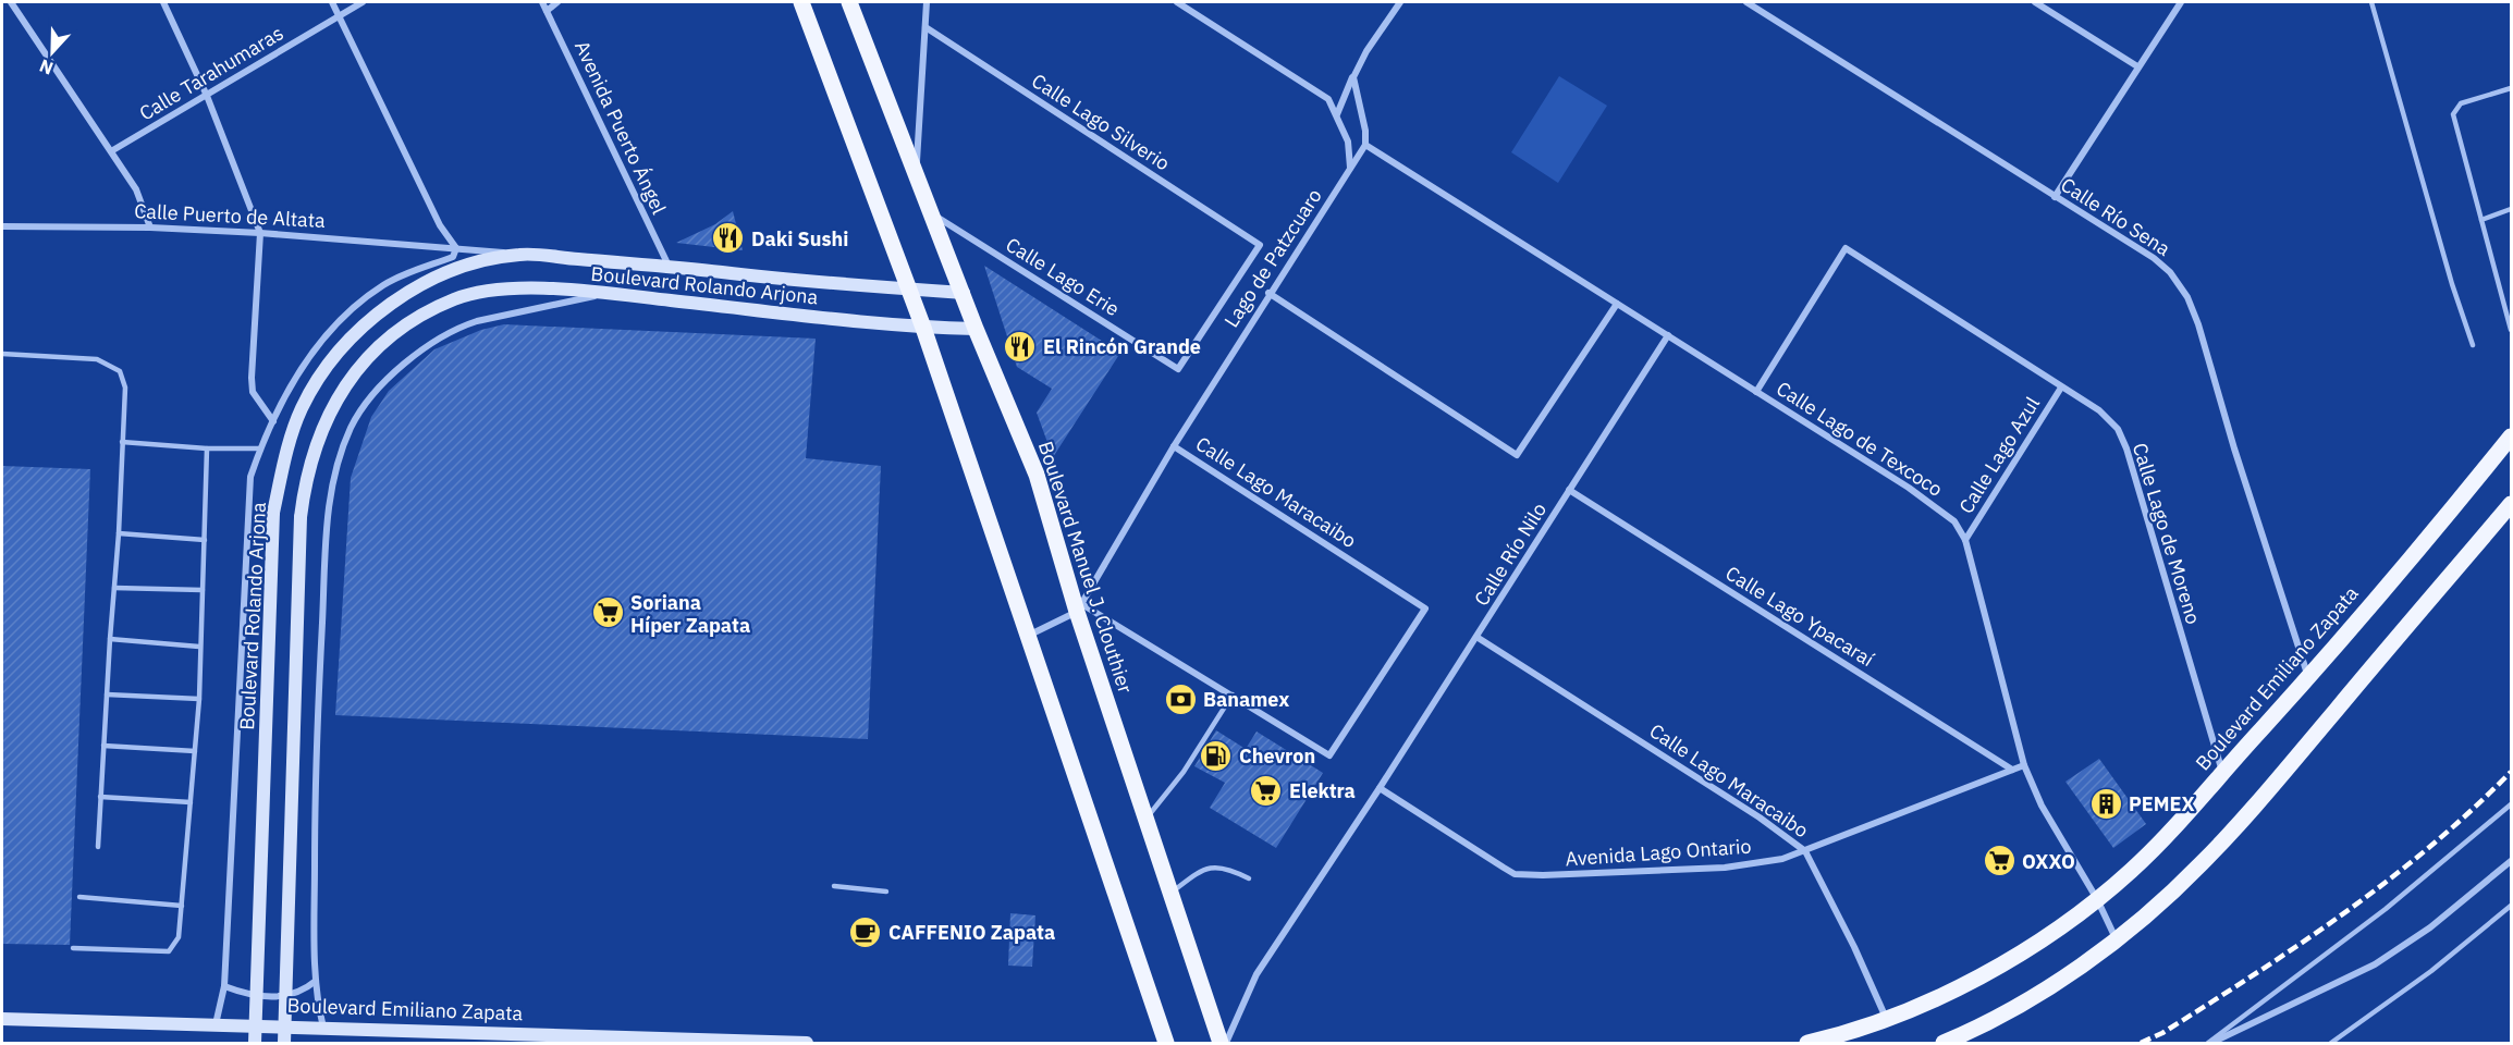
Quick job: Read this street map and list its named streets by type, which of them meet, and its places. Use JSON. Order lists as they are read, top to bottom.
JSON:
{
  "streets": {
    "main road": ["Boulevard Rolando Arjona", "Boulevard Manuel J. Clouthier", "Boulevard Emiliano Zapata"],
    "street": [
      "Calle Tarahumaras",
      "Calle Lago Silverio",
      "Avenida Puerto Ángel",
      "Calle Puerto de Altata",
      "Calle Río Sena",
      "Lago de Patzcuaro",
      "Calle Lago Erie",
      "Calle Lago de Texcoco",
      "Calle Lago Azul",
      "Calle Lago Maracaibo",
      "Calle Lago de Moreno",
      "Calle Río Nilo",
      "Calle Lago Ypacaraí",
      "Avenida Lago Ontario"
    ]
  },
  "crossings": [
    ["Calle Lago Silverio", "Lago de Patzcuaro"],
    ["Avenida Puerto Ángel", "Boulevard Rolando Arjona"],
    ["Calle Puerto de Altata", "Boulevard Rolando Arjona"],
    ["Calle Río Sena", "Boulevard Emiliano Zapata"],
    ["Lago de Patzcuaro", "Calle Lago Erie"],
    ["Lago de Patzcuaro", "Calle Lago de Texcoco"],
    ["Lago de Patzcuaro", "Calle Lago Maracaibo"],
    ["Lago de Patzcuaro", "Boulevard Manuel J. Clouthier"],
    ["Calle Lago Erie", "Boulevard Manuel J. Clouthier"],
    ["Boulevard Rolando Arjona", "Boulevard Manuel J. Clouthier"],
    ["Calle Lago de Texcoco", "Calle Lago Azul"],
    ["Calle Lago de Texcoco", "Calle Lago de Moreno"],
    ["Calle Lago de Texcoco", "Calle Río Nilo"],
    ["Calle Lago de Texcoco", "Boulevard Emiliano Zapata"],
    ["Calle Lago de Texcoco", "Avenida Lago Ontario"],
    ["Calle Lago Azul", "Calle Lago de Moreno"],
    ["Calle Lago Maracaibo", "Calle Río Nilo"],
    ["Calle Lago Maracaibo", "Boulevard Emiliano Zapata"],
    ["Calle Lago Maracaibo", "Avenida Lago Ontario"],
    ["Calle Lago de Moreno", "Boulevard Emiliano Zapata"],
    ["Calle Río Nilo", "Calle Lago Ypacaraí"],
    ["Calle Río Nilo", "Avenida Lago Ontario"],
    ["Calle Lago Ypacaraí", "Avenida Lago Ontario"]
  ],
  "places": {
    "restaurant": ["Daki Sushi", "El Rincón Grande"],
    "supermarket": ["Soriana Híper Zapata", "Elektra", "OXXO"],
    "bank": ["Banamex"],
    "fuel station": ["Chevron"],
    "building": ["PEMEX"],
    "cafe": ["CAFFENIO Zapata"]
  },
  "north": "bottom"
}
